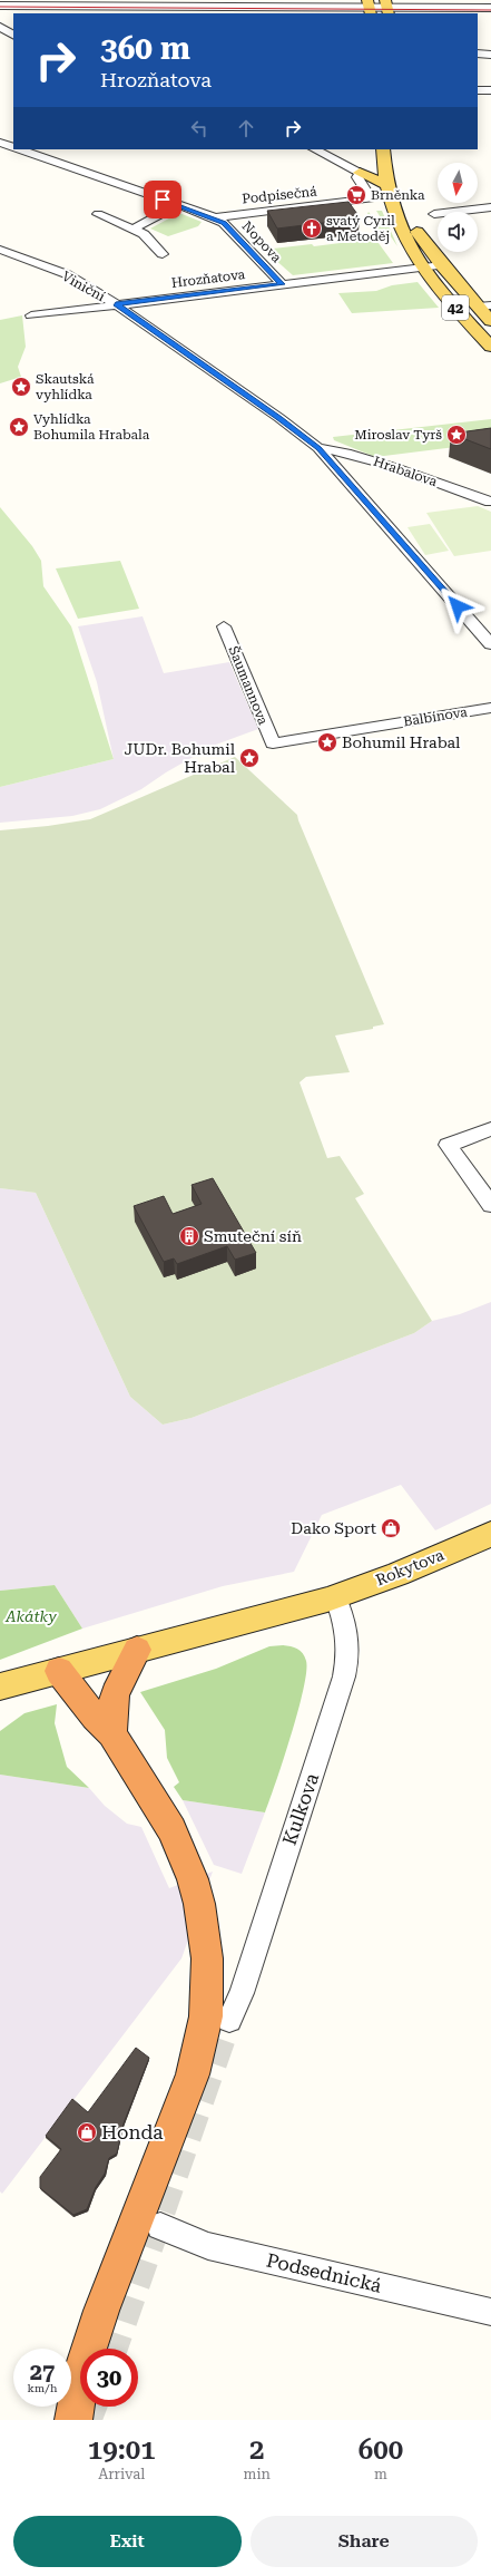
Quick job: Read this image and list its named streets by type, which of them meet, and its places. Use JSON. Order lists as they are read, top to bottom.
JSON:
{
  "streets": {
    "main road": ["42", "Rokytova"],
    "street": [
      "Podpísečná",
      "Nopova",
      "Hrozňatova",
      "Viniční",
      "Hrabalova",
      "Šaumannova",
      "Balbínova",
      "Kulkova",
      "Podsednická"
    ]
  },
  "crossings": [
    ["Podpísečná", "Nopova"],
    ["Nopova", "Hrozňatova"],
    ["Hrozňatova", "Viniční"],
    ["Hrozňatova", "42"],
    ["Viniční", "Hrabalova"],
    ["Šaumannova", "Balbínova"],
    ["Rokytova", "Kulkova"]
  ],
  "parks": ["Akátky"],
  "places": {
    "supermarket": ["Brněnka"],
    "church": ["svatý Cyril a Metoděj"],
    "place": [
      "Skautská vyhlídka",
      "Vyhlídka Bohumila Hrabala",
      "Miroslav Tyrš",
      "Bohumil Hrabal",
      "JUDr. Bohumil Hrabal"
    ],
    "building": ["Smuteční síň"],
    "shop": ["Dako Sport", "Honda"]
  },
  "north": "bottom",
  "page": {
    "turn": ["360 m", "Hrozňatova"],
    "speed": "27 km/h",
    "limit": "30",
    "eta": [
      "19:01",
      "Arrival",
      "2",
      "min",
      "600",
      "m"
    ],
    "buttons": ["Exit", "Share"]
  }
}
